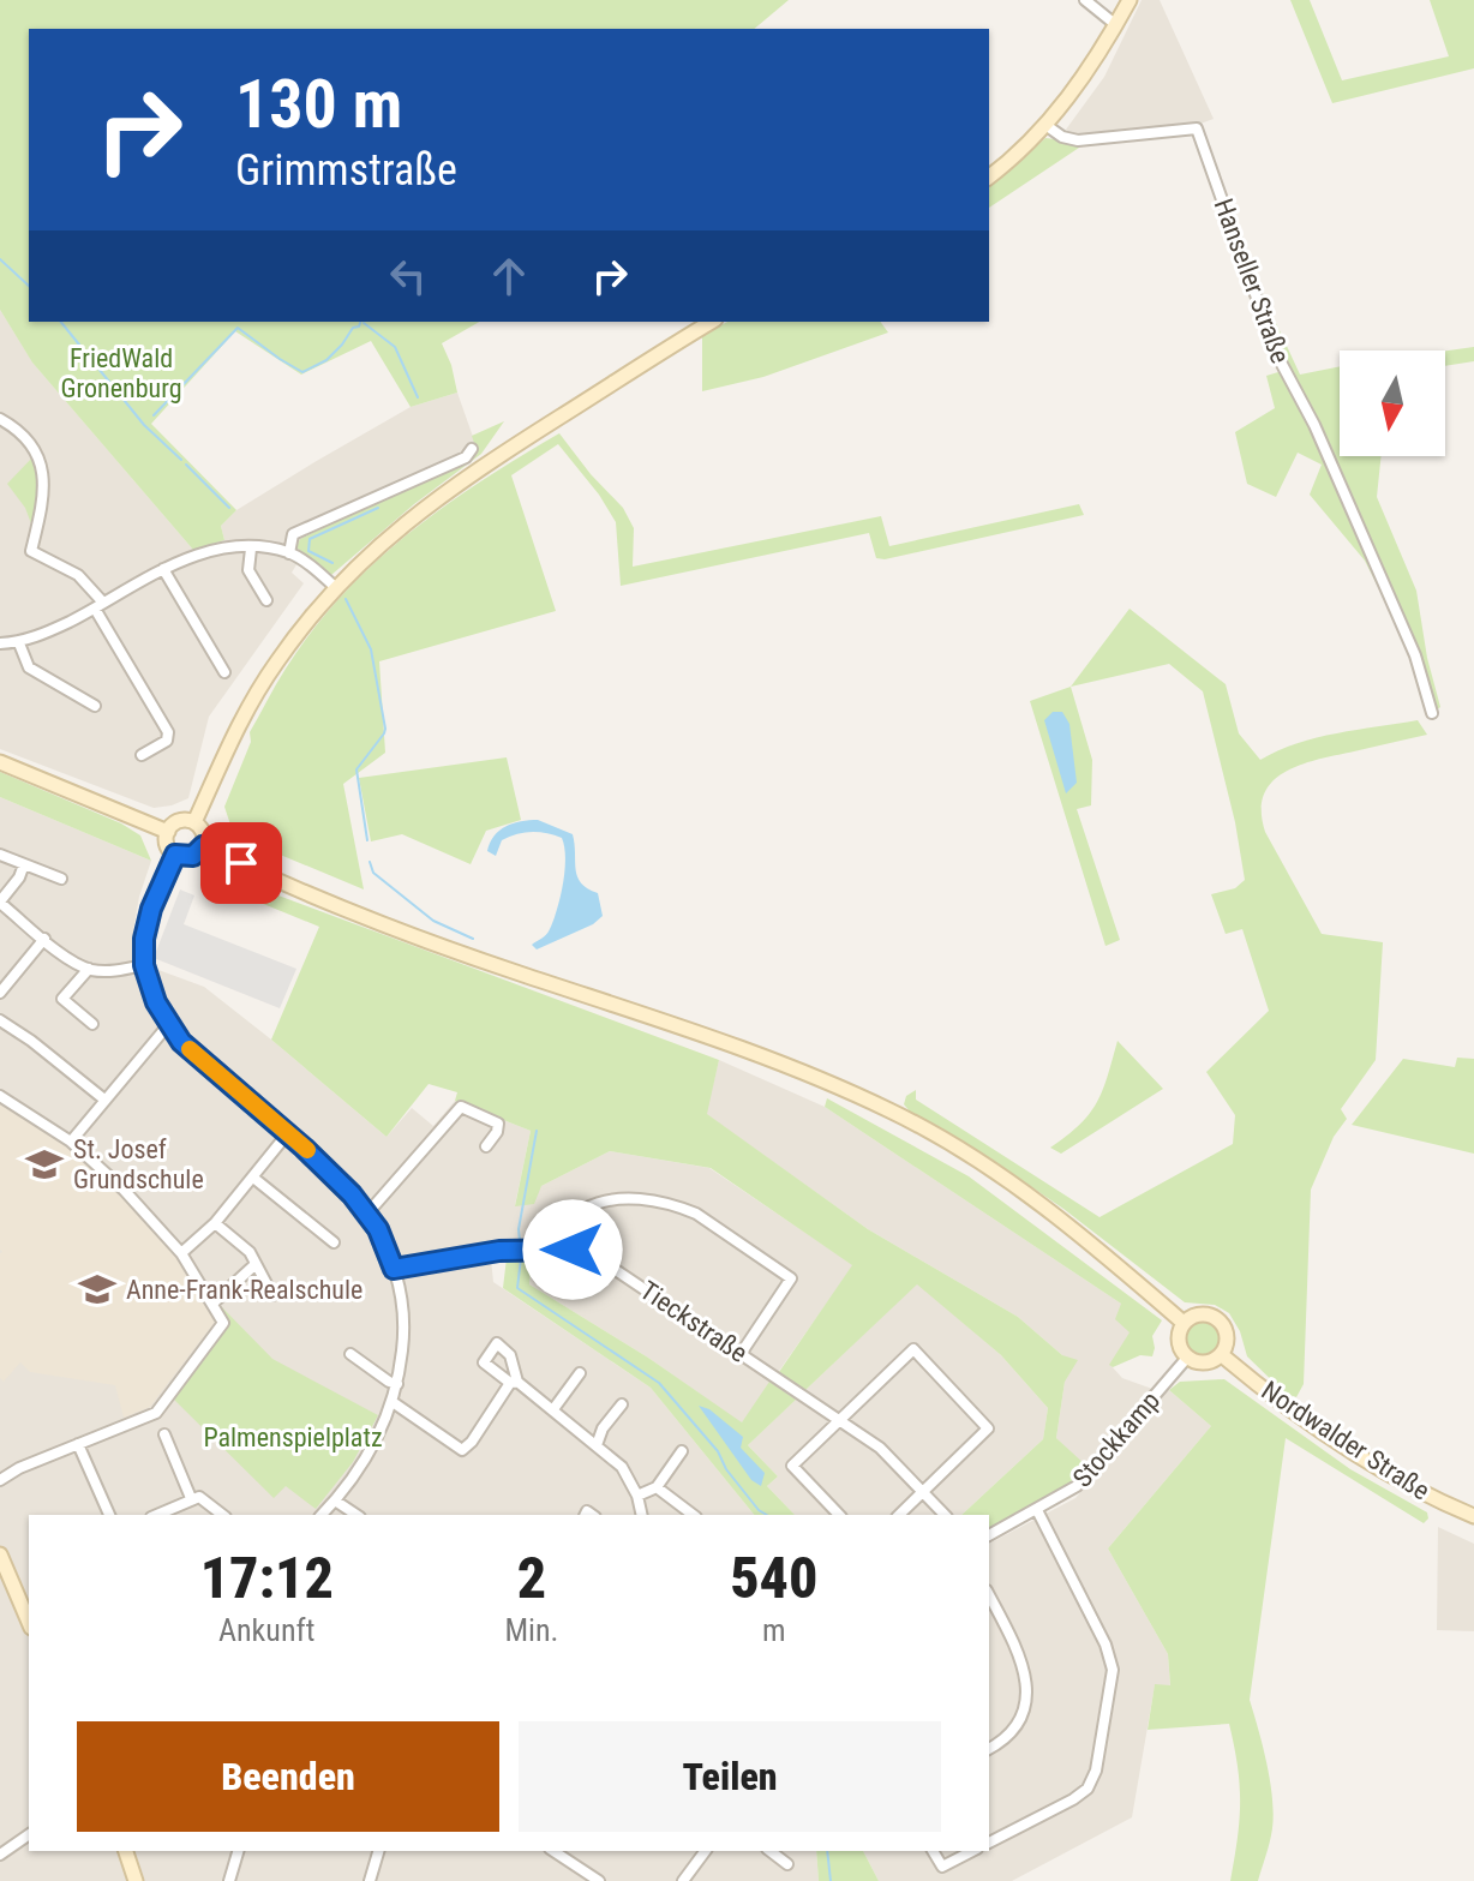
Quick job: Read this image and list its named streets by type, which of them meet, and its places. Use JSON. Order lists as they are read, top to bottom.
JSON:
{
  "streets": {
    "main road": ["Nordwalder Straße"],
    "street": ["Hanseller Straße", "Tieckstraße", "Stockkamp"]
  },
  "crossings": [
    ["Stockkamp", "Nordwalder Straße"]
  ],
  "parks": ["FriedWald Gronenburg", "Palmenspielplatz"],
  "places": {
    "school or university": ["St. Josef Grundschule", "Anne-Frank-Realschule"]
  },
  "north": "bottom",
  "page": {
    "turn": ["130 m", "Grimmstraße"],
    "eta": [
      "17:12",
      "Ankunft",
      "2",
      "Min.",
      "540",
      "m"
    ],
    "buttons": ["Beenden", "Teilen"]
  }
}
